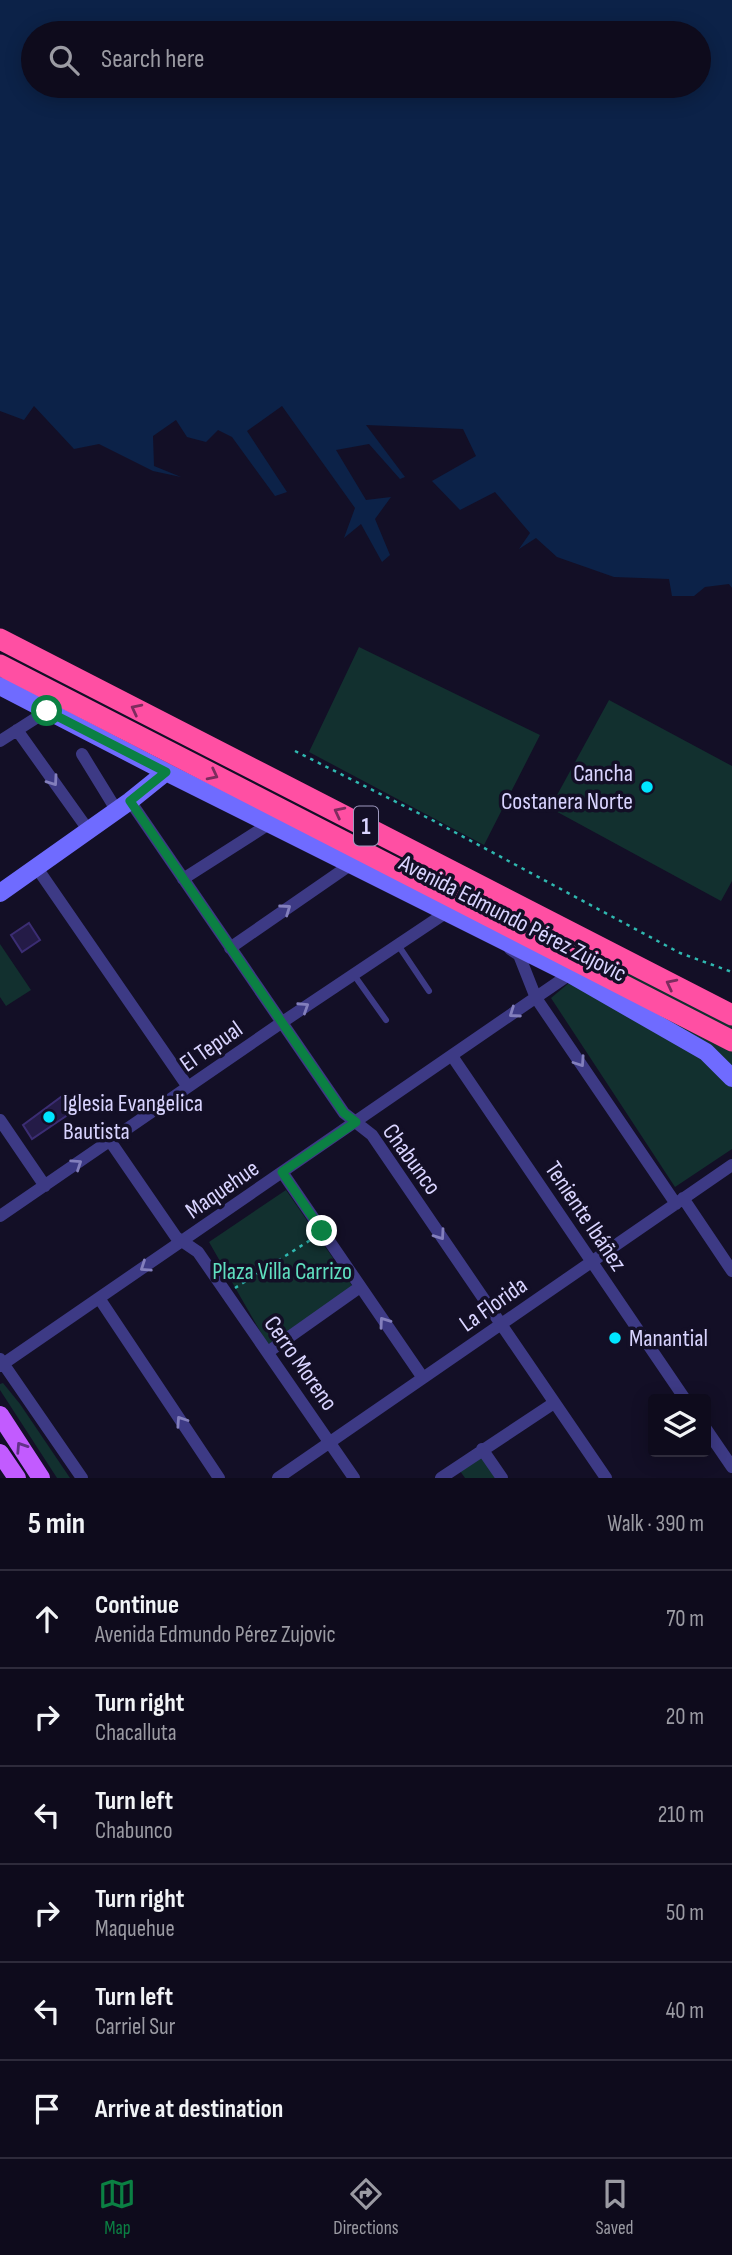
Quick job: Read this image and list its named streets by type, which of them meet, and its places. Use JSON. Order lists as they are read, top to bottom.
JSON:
{
  "streets": {
    "highway": ["1", "Avenida Edmundo Pérez Zujovic"],
    "street": [
      "El Tepual",
      "Chabunco",
      "Maquehue",
      "Teniente Ibáñez",
      "La Florida",
      "Cerro Moreno"
    ]
  },
  "crossings": [
    ["Avenida Edmundo Pérez Zujovic", "El Tepual"],
    ["Avenida Edmundo Pérez Zujovic", "Maquehue"],
    ["El Tepual", "Chabunco"],
    ["El Tepual", "Cerro Moreno"],
    ["Chabunco", "Maquehue"],
    ["Chabunco", "La Florida"],
    ["Maquehue", "Teniente Ibáñez"],
    ["Maquehue", "Cerro Moreno"],
    ["Teniente Ibáñez", "La Florida"],
    ["La Florida", "Cerro Moreno"]
  ],
  "parks": ["Plaza Villa Carrizo"],
  "places": ["Cancha Costanera Norte", "Iglesia Evangelica Bautista", "Manantial"],
  "page": {
    "search": "Search here",
    "heading": ["5 min", "Walk · 390 m"],
    "list": [
      ["Continue", "Avenida Edmundo Pérez Zujovic", "70 m"],
      ["Turn right", "Chacalluta", "20 m"],
      ["Turn left", "Chabunco", "210 m"],
      ["Turn right", "Maquehue", "50 m"],
      ["Turn left", "Carriel Sur", "40 m"],
      "Arrive at destination"
    ],
    "nav": ["Map", "Directions", "Saved"]
  }
}
